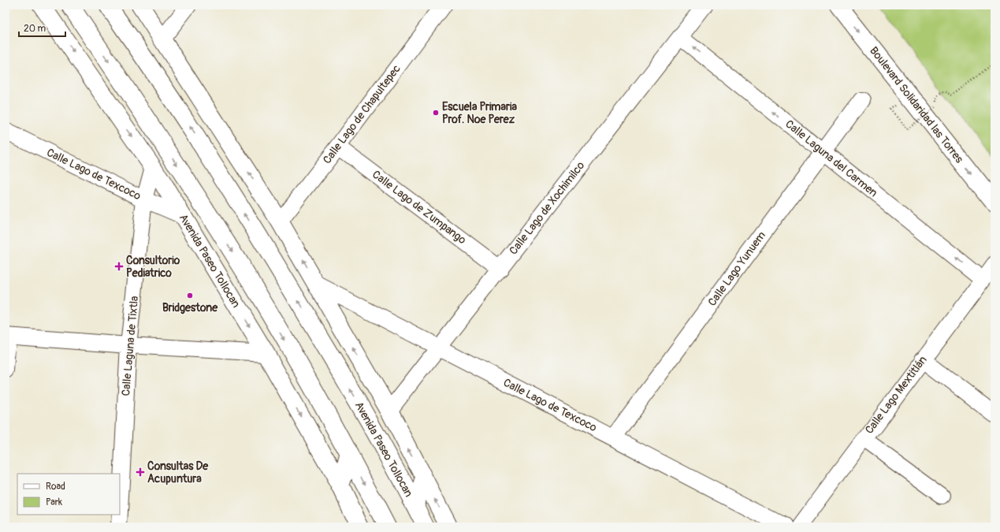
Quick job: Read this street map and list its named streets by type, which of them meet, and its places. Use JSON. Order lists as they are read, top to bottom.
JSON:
{
  "streets": {
    "main road": ["Boulevard Solidaridad las Torres", "Avenida Paseo Tollocan"],
    "street": [
      "Calle Lago de Chapultepec",
      "Calle Laguna del Carmen",
      "Calle Lago de Texcoco",
      "Calle Lago de Zumpango",
      "Calle Lago de Xochimilco",
      "Calle Lago Yunuem",
      "Calle Laguna de Tixtla",
      "Calle Lago Mextitlán"
    ]
  },
  "crossings": [
    ["Calle Lago de Chapultepec", "Calle Lago de Zumpango"],
    ["Calle Lago de Chapultepec", "Avenida Paseo Tollocan"],
    ["Calle Laguna del Carmen", "Calle Lago de Xochimilco"],
    ["Calle Laguna del Carmen", "Calle Lago Yunuem"],
    ["Calle Laguna del Carmen", "Calle Lago Mextitlán"],
    ["Calle Lago de Texcoco", "Calle Lago de Xochimilco"],
    ["Calle Lago de Texcoco", "Avenida Paseo Tollocan"],
    ["Calle Lago de Texcoco", "Calle Lago Yunuem"],
    ["Calle Lago de Texcoco", "Calle Laguna de Tixtla"],
    ["Calle Lago de Zumpango", "Calle Lago de Xochimilco"],
    ["Calle Lago de Xochimilco", "Avenida Paseo Tollocan"],
    ["Avenida Paseo Tollocan", "Calle Laguna de Tixtla"]
  ],
  "one_way": ["Boulevard Solidaridad las Torres", "Calle Laguna del Carmen"],
  "places": {
    "other": ["Escuela Primaria Prof. Noe Perez", "Bridgestone"],
    "health": ["Consultorio Pediatrico", "Consultas De Acupuntura"]
  },
  "legend": ["Road", "Park"],
  "scale_bar": "20 m"
}
